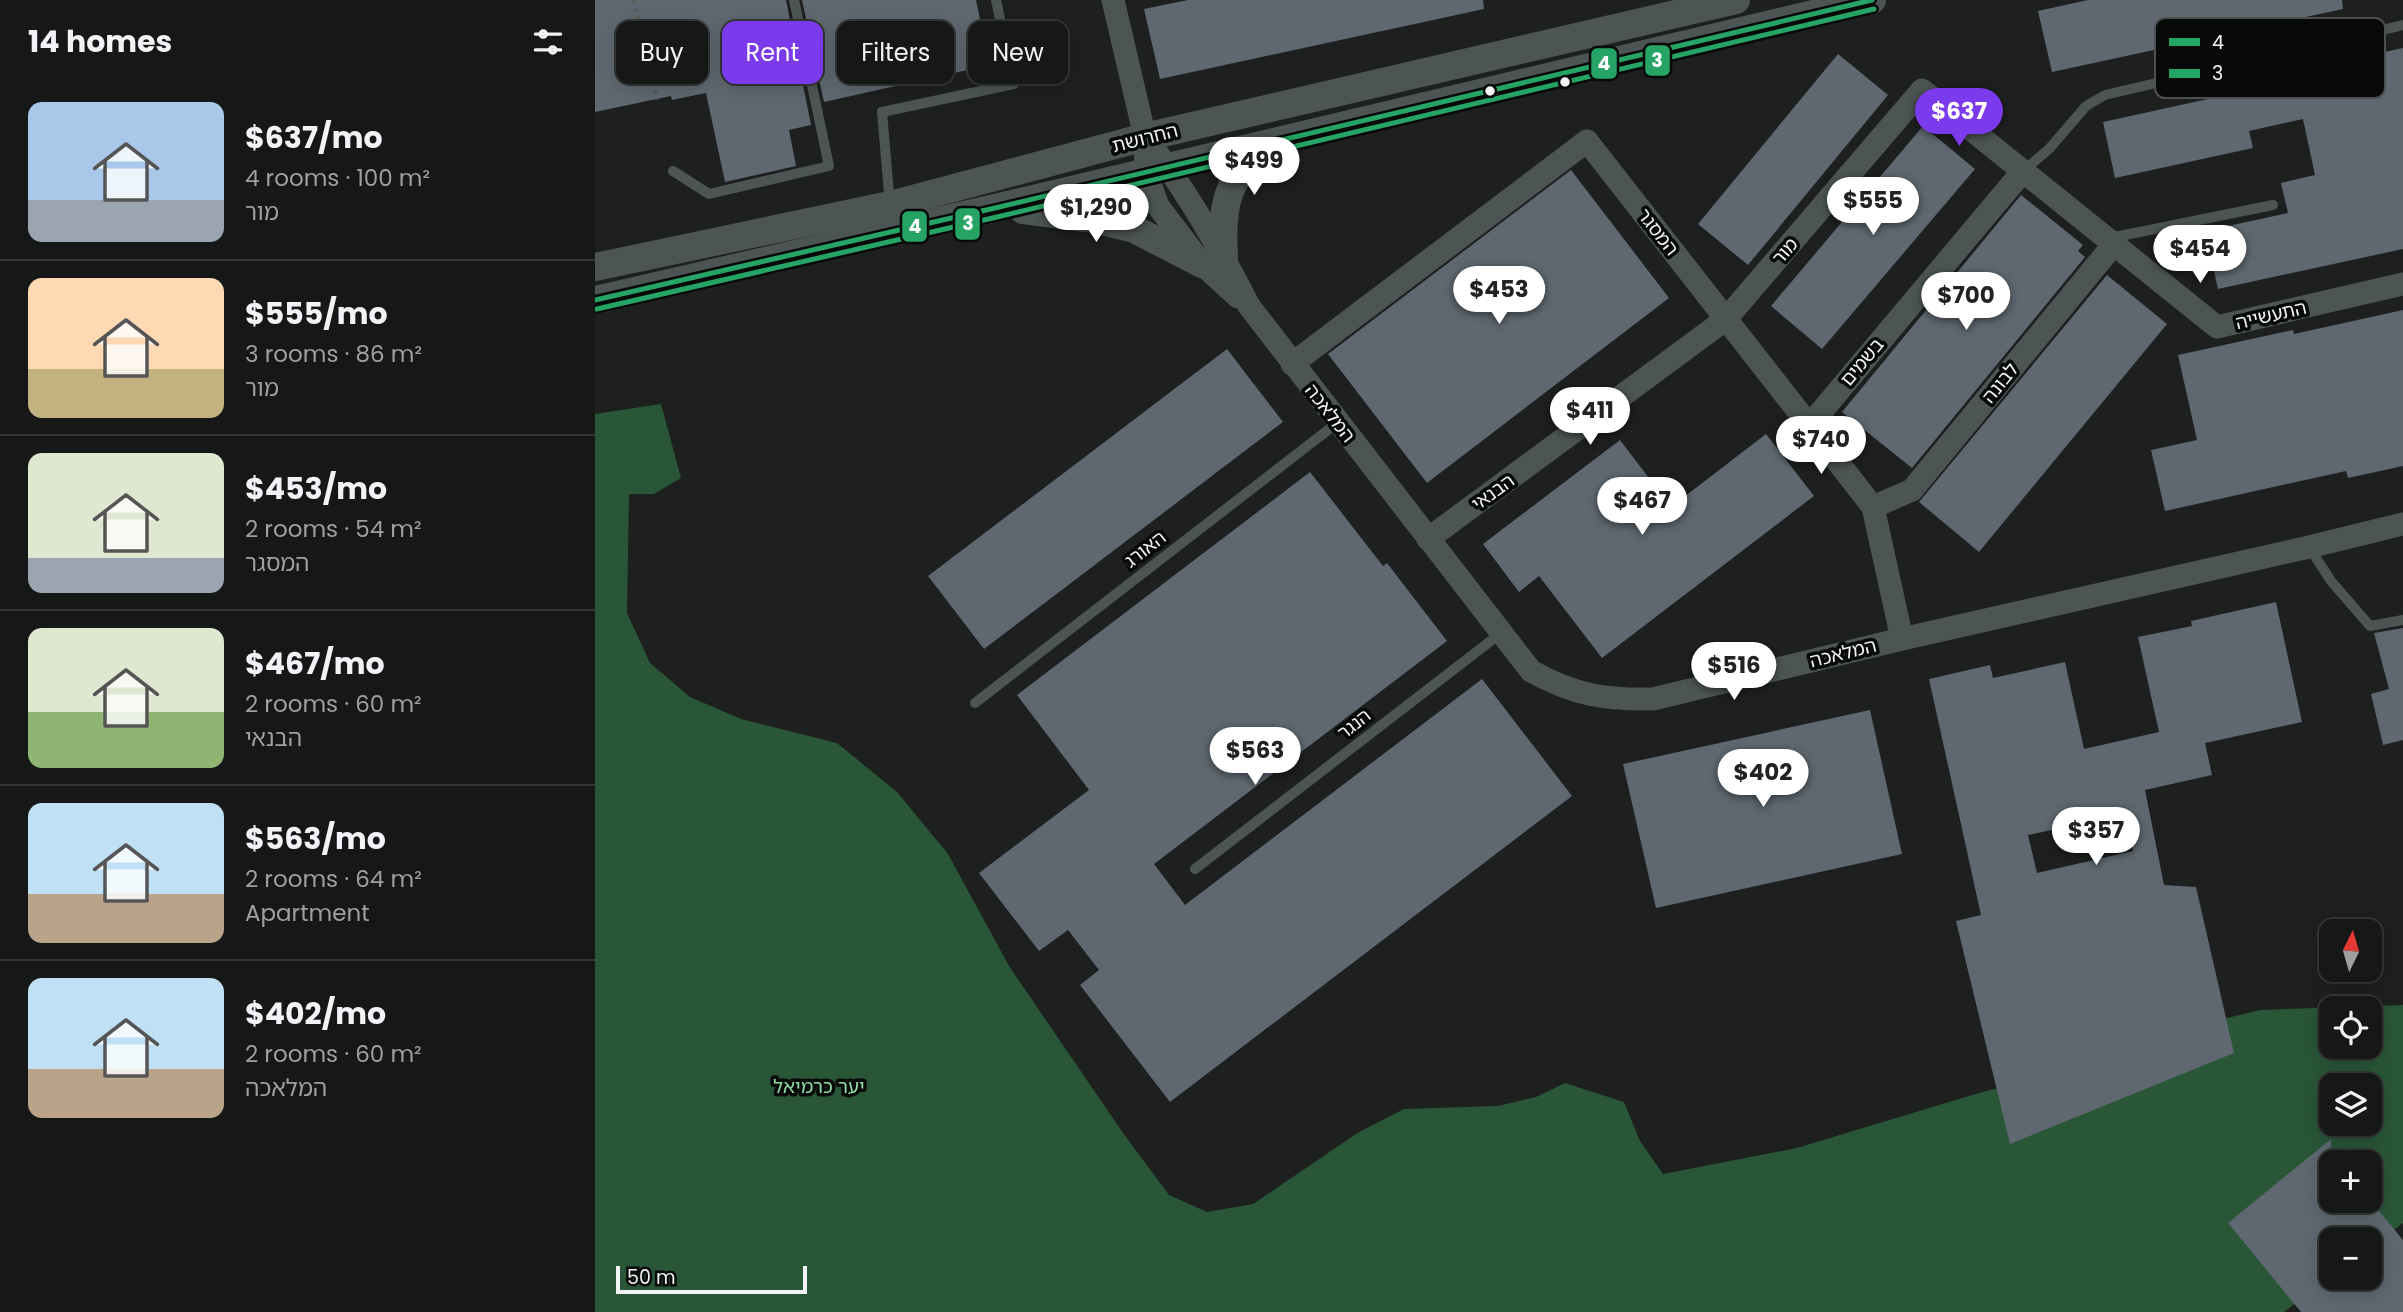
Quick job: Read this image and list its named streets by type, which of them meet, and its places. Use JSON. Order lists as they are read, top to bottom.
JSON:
{
  "streets": {
    "street": [
      "החרושת",
      "המסגר",
      "מור",
      "התעשייה",
      "בשמים",
      "לבונה",
      "המלאכה",
      "הבנאי"
    ],
    "lane": ["האורג", "הנגר"]
  },
  "crossings": [
    ["החרושת", "המלאכה"],
    ["המסגר", "מור"],
    ["המסגר", "בשמים"],
    ["המסגר", "לבונה"],
    ["המסגר", "המלאכה"],
    ["המסגר", "הבנאי"],
    ["מור", "התעשייה"],
    ["מור", "בשמים"],
    ["מור", "הבנאי"],
    ["התעשייה", "בשמים"],
    ["התעשייה", "לבונה"],
    ["המלאכה", "הבנאי"],
    ["המלאכה", "האורג"],
    ["המלאכה", "הנגר"]
  ],
  "parks": ["יער כרמיאל"],
  "lines": ["transit line 4", "transit line 3"],
  "legend": ["4", "3"],
  "scale_bar": "50 m",
  "north": "top",
  "page": {
    "heading": "14 homes",
    "chip": [
      "Buy",
      "Rent",
      "Filters",
      "New"
    ],
    "list": [
      {
        "name": "$637/mo",
        "note": "4 rooms · 100 m² · מור"
      },
      {
        "name": "$555/mo",
        "note": "3 rooms · 86 m² · מור"
      },
      {
        "name": "$453/mo",
        "note": "2 rooms · 54 m² · המסגר"
      },
      {
        "name": "$467/mo",
        "note": "2 rooms · 60 m² · הבנאי"
      },
      {
        "name": "$563/mo",
        "note": "2 rooms · 64 m² · Apartment"
      },
      {
        "name": "$402/mo",
        "note": "2 rooms · 60 m² · המלאכה"
      }
    ],
    "price": [
      "$637",
      "$499",
      "$555",
      "$1,290",
      "$454",
      "$453",
      "$700",
      "$411",
      "$740",
      "$467",
      "$516",
      "$563",
      "$402",
      "$357"
    ],
    "map_buttons": ["+", "−"],
    "scale": "50 m"
  }
}
